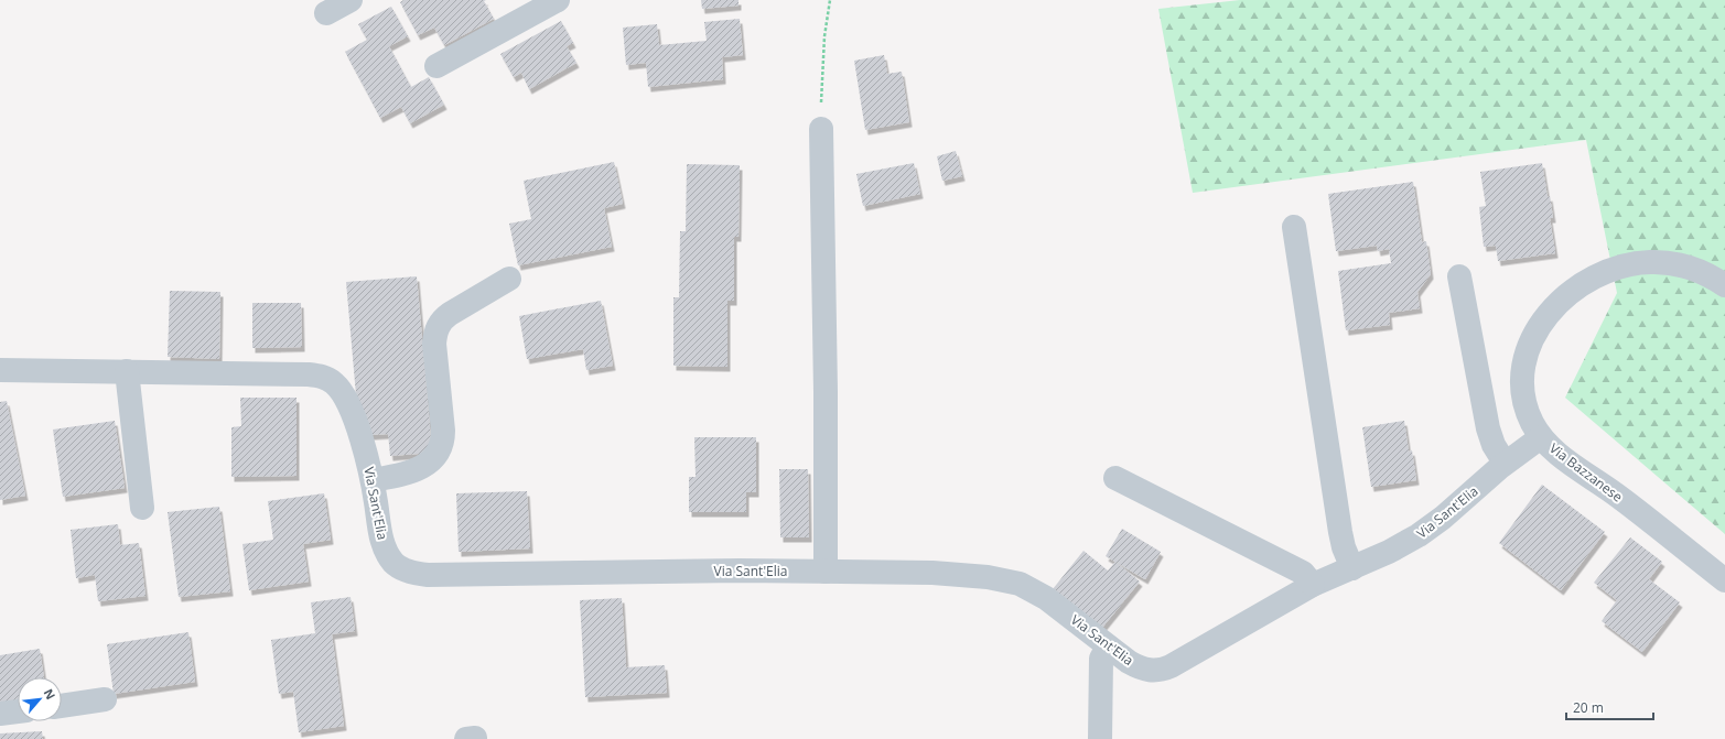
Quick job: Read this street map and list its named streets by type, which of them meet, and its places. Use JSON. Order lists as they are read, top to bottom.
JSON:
{
  "streets": {
    "street": ["Via Bazzanese", "Via Sant'Elia"]
  },
  "crossings": [
    ["Via Bazzanese", "Via Sant'Elia"]
  ],
  "scale_bar": "20 m",
  "north": "top right"
}
